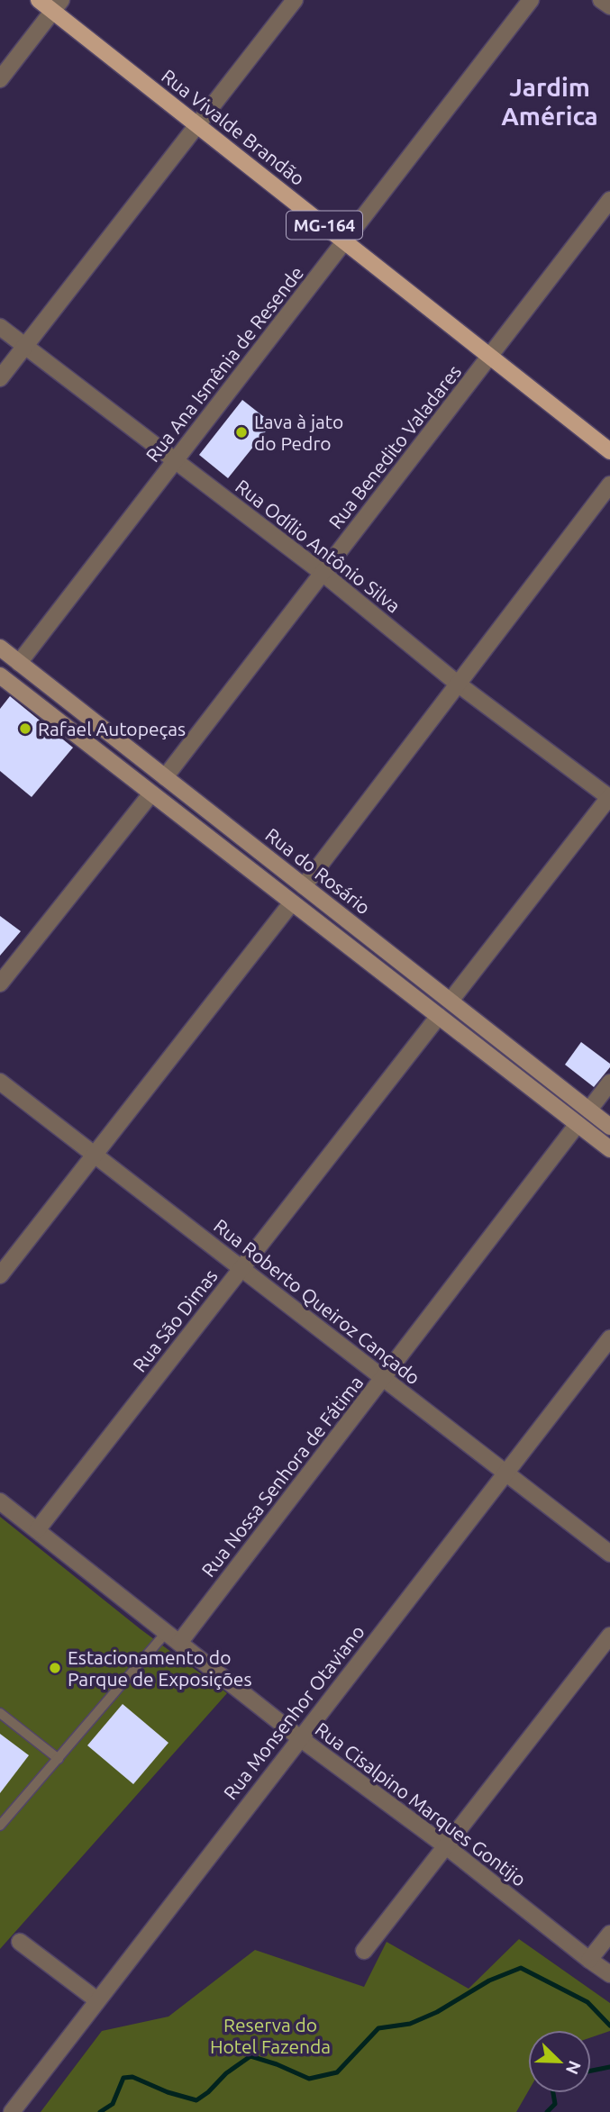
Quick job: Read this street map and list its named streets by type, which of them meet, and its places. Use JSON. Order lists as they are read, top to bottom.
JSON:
{
  "streets": {
    "main road": ["Rua Vivalde Brandão", "MG-164", "Rua do Rosário"],
    "street": [
      "Rua Ana Ismênia de Resende",
      "Rua Benedito Valadares",
      "Rua Odílio Antônio Silva",
      "Rua Roberto Queiroz Cançado",
      "Rua São Dimas",
      "Rua Nossa Senhora de Fátima",
      "Rua Monsenhor Otaviano",
      "Rua Cisalpino Marques Gontijo"
    ]
  },
  "crossings": [
    ["Rua Vivalde Brandão", "Rua Ana Ismênia de Resende"],
    ["Rua Vivalde Brandão", "Rua Benedito Valadares"],
    ["Rua Ana Ismênia de Resende", "Rua Odílio Antônio Silva"],
    ["Rua Ana Ismênia de Resende", "Rua do Rosário"],
    ["Rua Benedito Valadares", "Rua Odílio Antônio Silva"],
    ["Rua Benedito Valadares", "Rua do Rosário"],
    ["Rua Roberto Queiroz Cançado", "Rua São Dimas"],
    ["Rua Roberto Queiroz Cançado", "Rua Nossa Senhora de Fátima"],
    ["Rua Roberto Queiroz Cançado", "Rua Monsenhor Otaviano"],
    ["Rua São Dimas", "Rua Cisalpino Marques Gontijo"],
    ["Rua Nossa Senhora de Fátima", "Rua Cisalpino Marques Gontijo"],
    ["Rua Monsenhor Otaviano", "Rua Cisalpino Marques Gontijo"]
  ],
  "districts": ["Jardim América"],
  "parks": ["Reserva do Hotel Fazenda"],
  "places": ["Lava à jato do Pedro", "Rafael Autopeças", "Estacionamento do Parque de Exposições"],
  "north": "bottom right"
}
